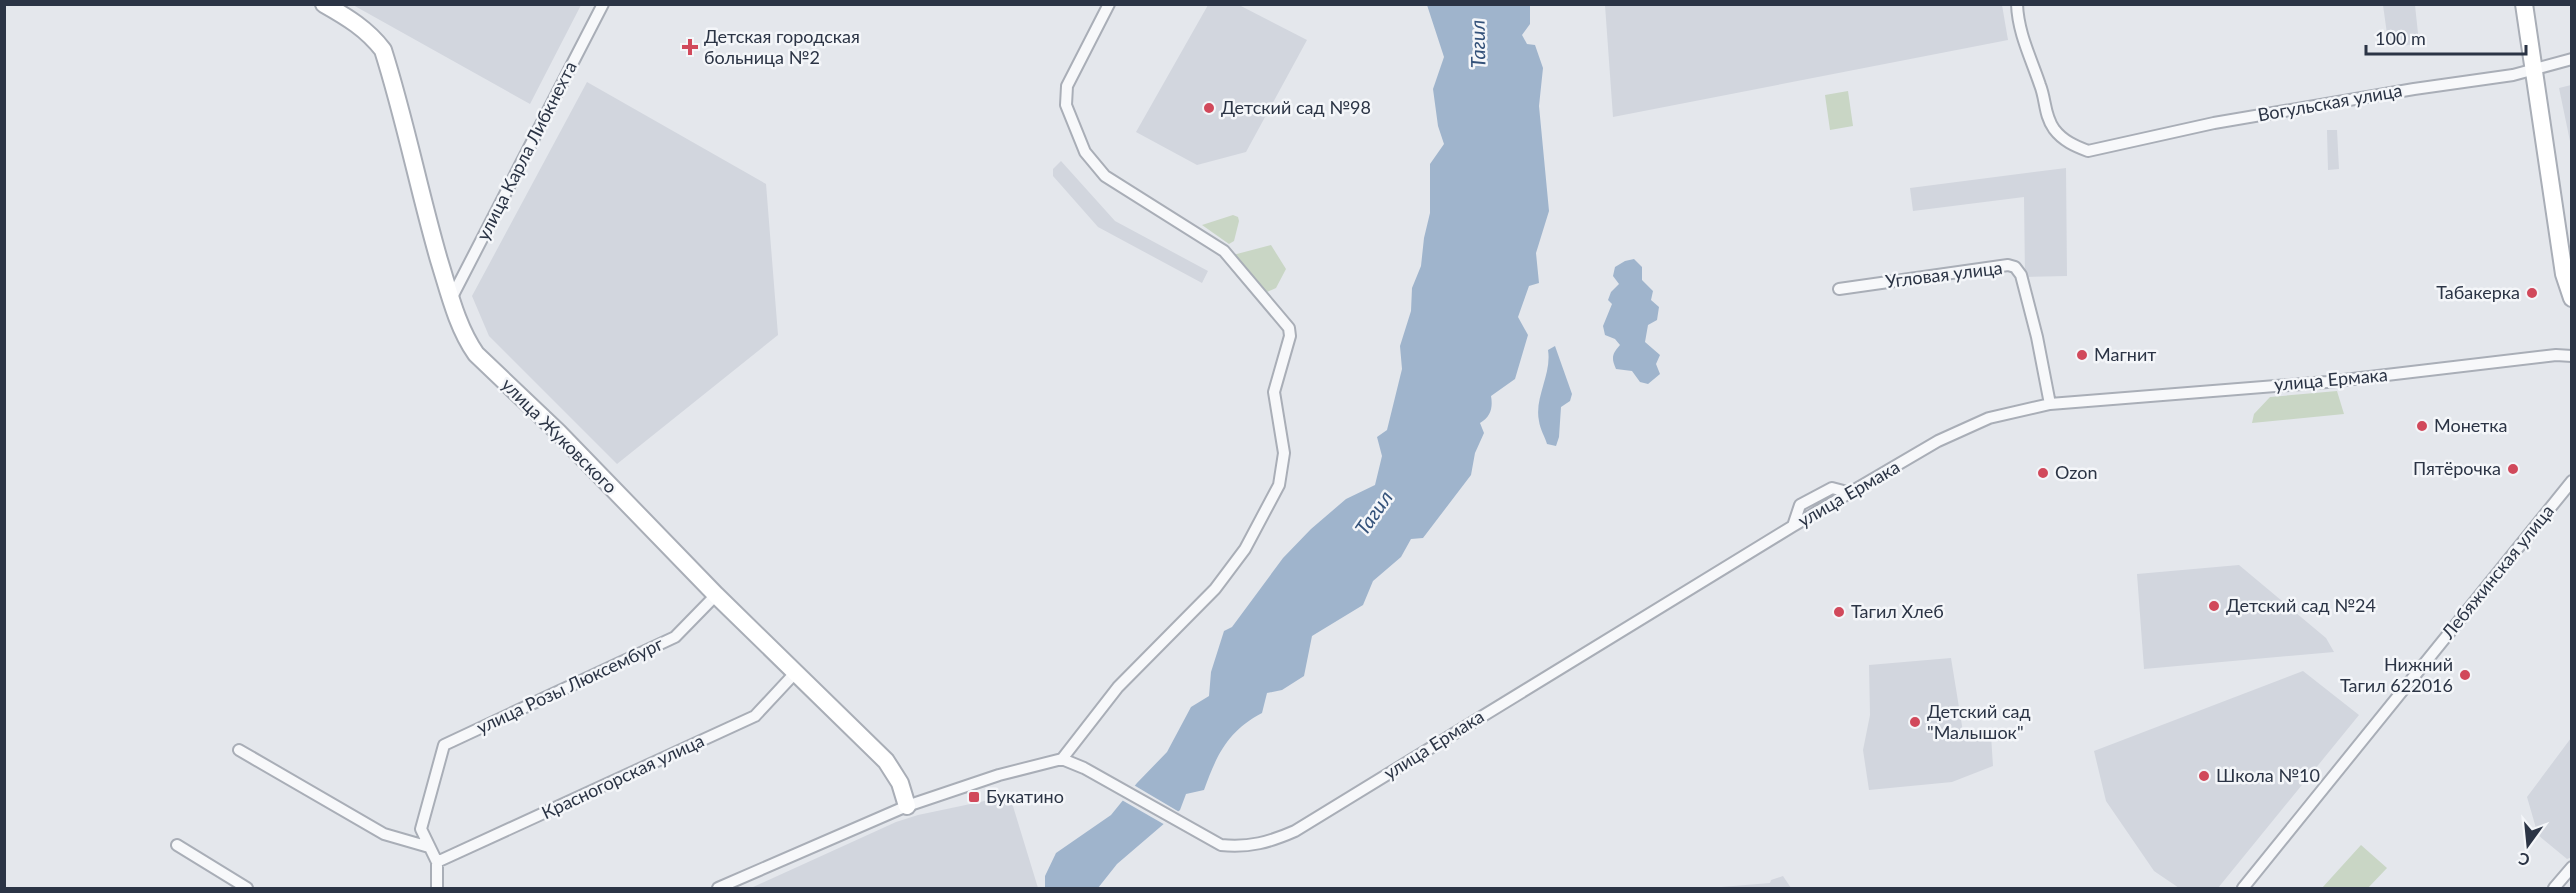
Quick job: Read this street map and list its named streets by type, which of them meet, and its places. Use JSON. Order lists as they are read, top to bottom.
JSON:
{
  "streets": {
    "street": [
      "Вогульская улица",
      "улица Карла Либкнехта",
      "Угловая улица",
      "улица Ермака",
      "улица Жуковского",
      "Лебяжинская улица",
      "улица Розы Люксембург",
      "Красногорская улица"
    ]
  },
  "crossings": [
    ["улица Карла Либкнехта", "улица Жуковского"],
    ["Угловая улица", "улица Ермака"],
    ["улица Жуковского", "улица Розы Люксембург"],
    ["улица Жуковского", "Красногорская улица"]
  ],
  "water": ["Тагил"],
  "places": {
    "health": ["Детская городская больница №2"],
    "other": [
      "Детский сад №98",
      "Табакерка",
      "Магнит",
      "Монетка",
      "Пятёрочка",
      "Ozon",
      "Детский сад №24",
      "Тагил Хлеб",
      "Нижний Тагил 622016",
      "Детский сад \"Малышок\"",
      "Школа №10"
    ],
    "transit": ["Букатино"]
  },
  "scale_bar": "100 m",
  "north": "bottom"
}
